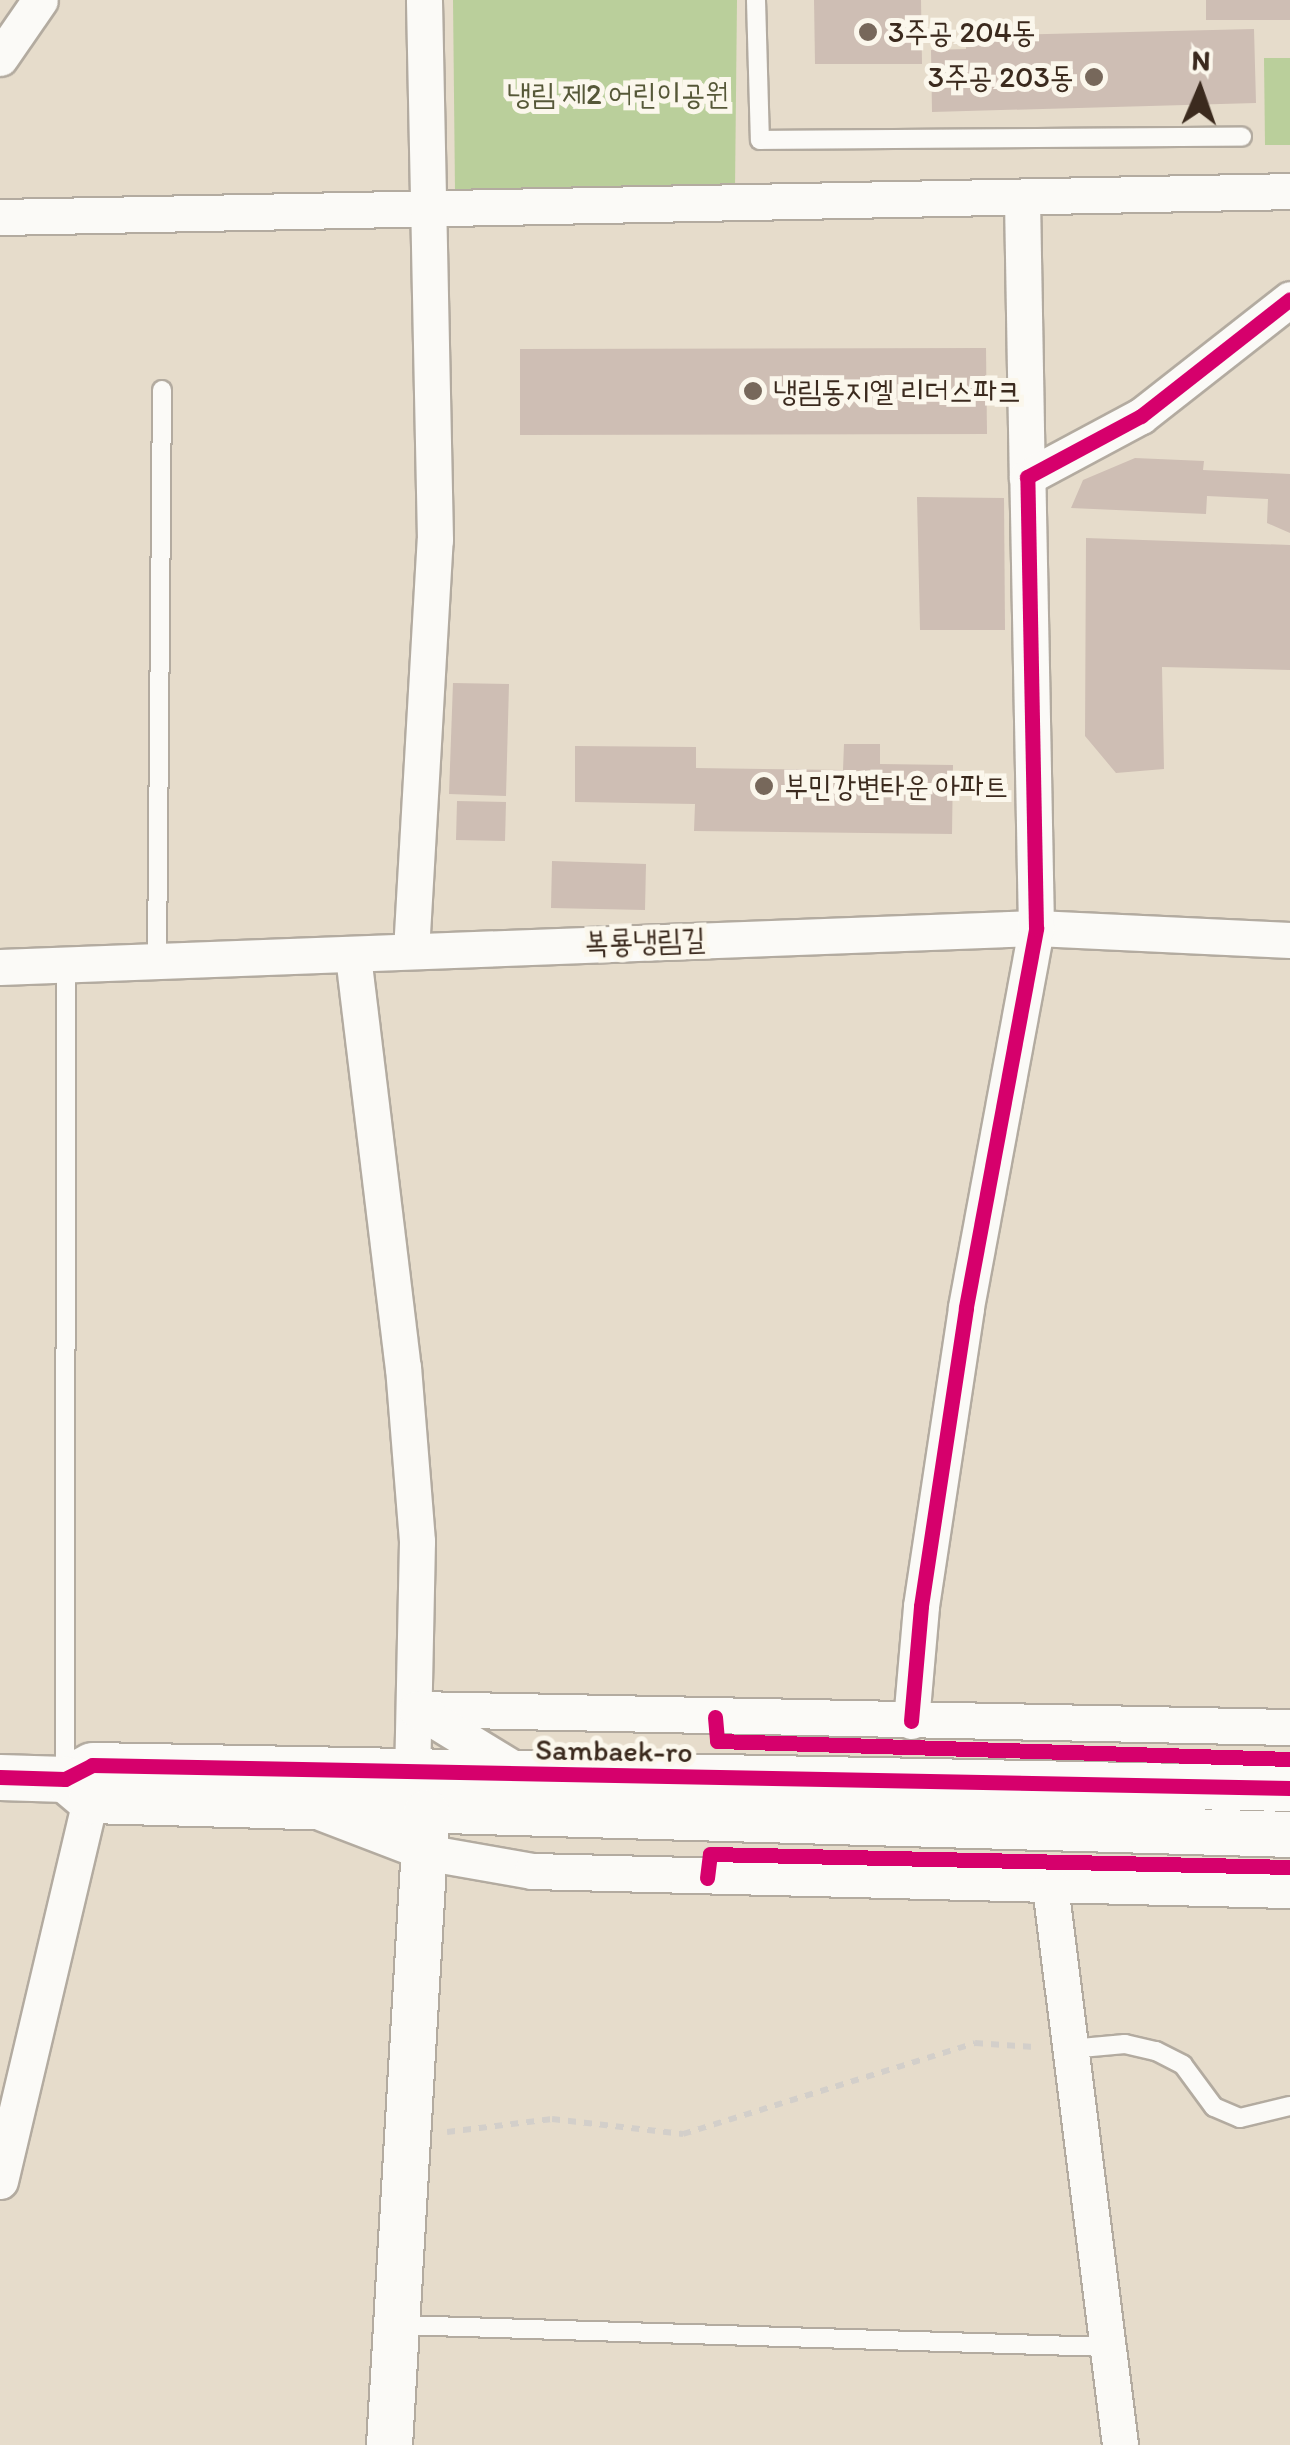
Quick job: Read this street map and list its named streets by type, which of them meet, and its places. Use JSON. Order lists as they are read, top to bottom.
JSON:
{
  "streets": {
    "street": ["복룡냉림길", "Sambaek-ro"]
  },
  "parks": ["냉림 제2 어린이공원"],
  "places": [
    "3주공 204동",
    "3주공 203동",
    "냉림동지엘 리더스파크",
    "부민강변타운 아파트"
  ],
  "north": "top"
}
